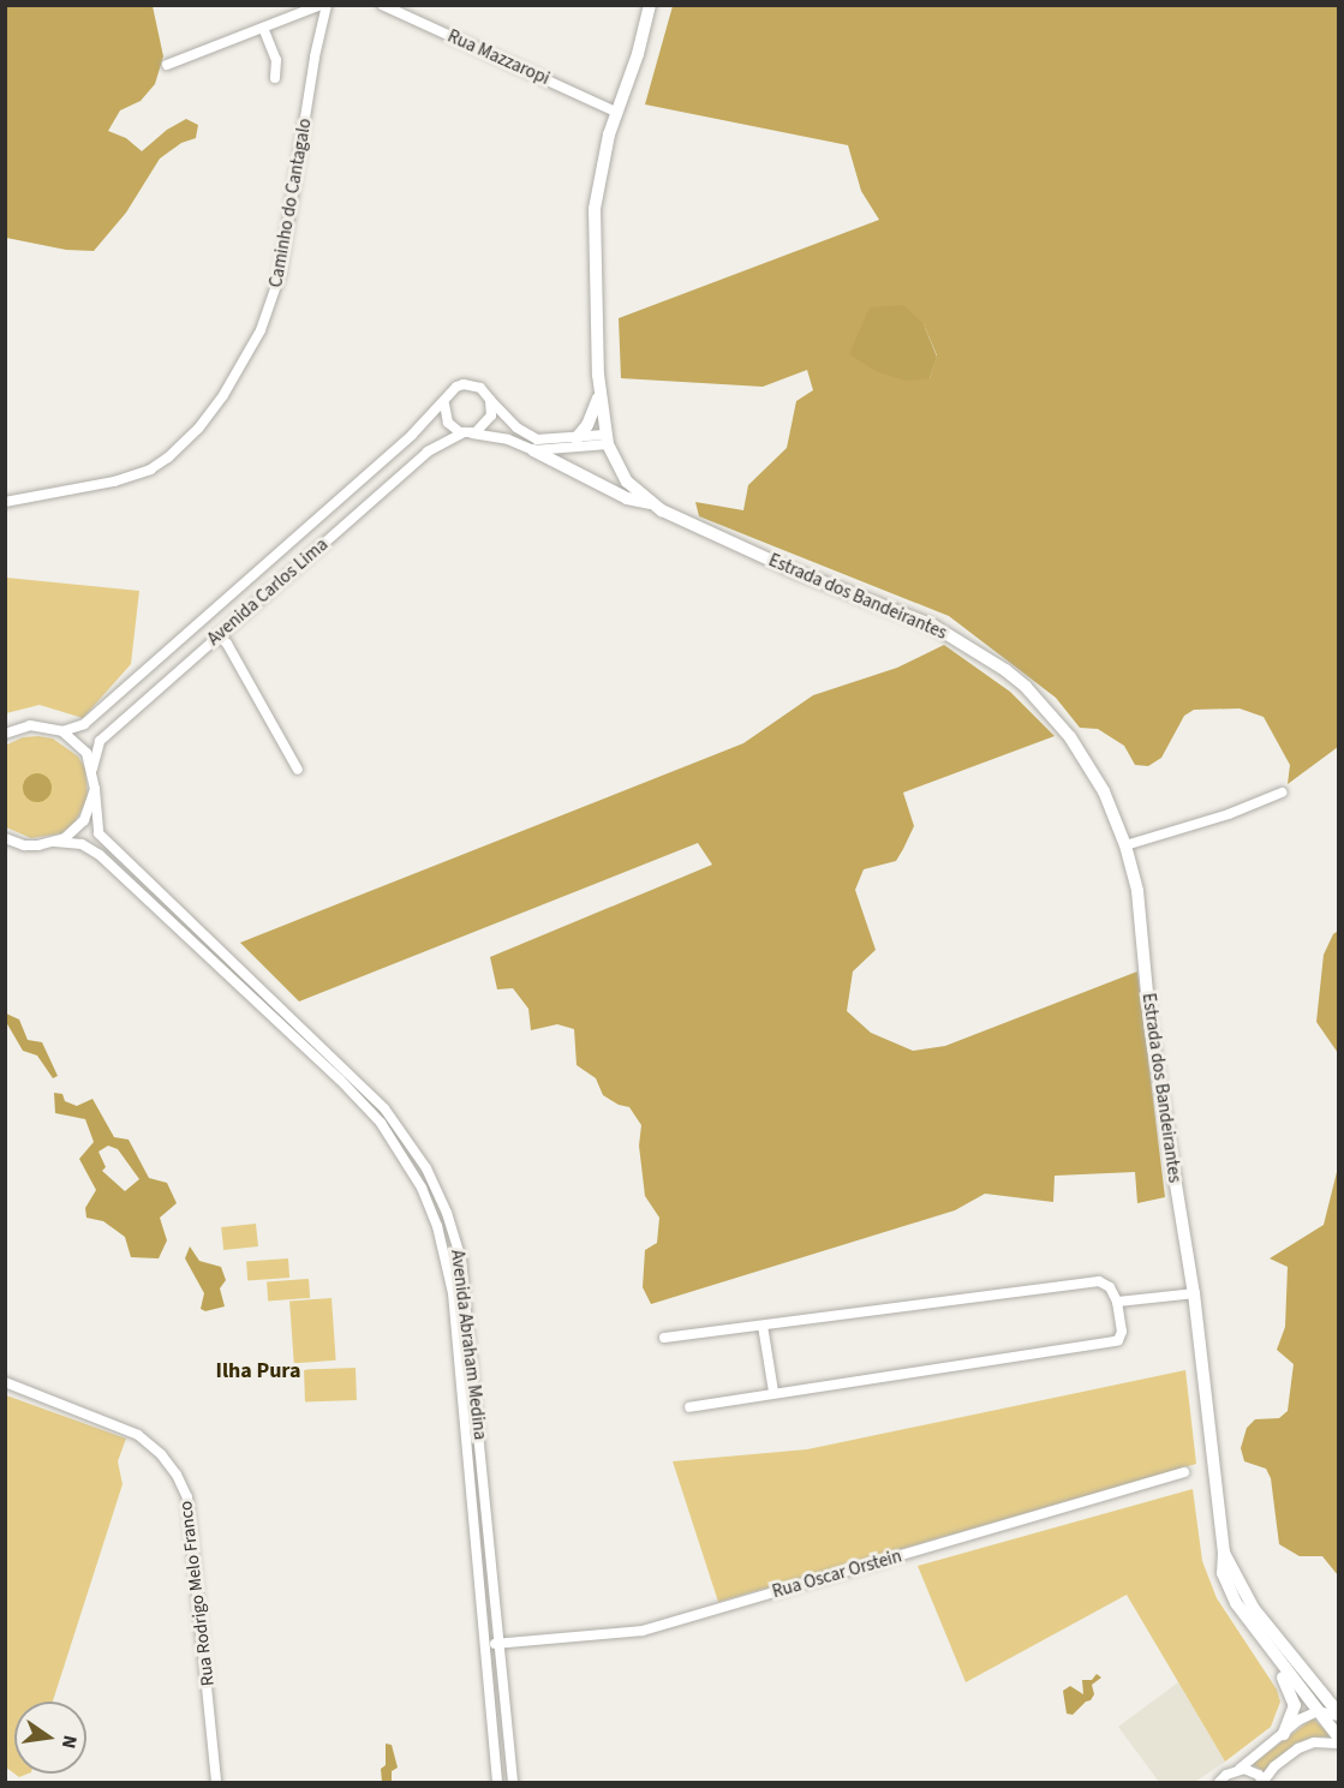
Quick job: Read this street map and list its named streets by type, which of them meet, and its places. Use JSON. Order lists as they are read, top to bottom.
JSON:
{
  "streets": {
    "main road": ["Estrada dos Bandeirantes"],
    "street": [
      "Rua Mazzaropi",
      "Caminho do Cantagalo",
      "Avenida Carlos Lima",
      "Avenida Abraham Medina",
      "Rua Oscar Orstein",
      "Rua Rodrigo Melo Franco"
    ]
  },
  "crossings": [
    ["Rua Mazzaropi", "Estrada dos Bandeirantes"],
    ["Avenida Carlos Lima", "Estrada dos Bandeirantes"],
    ["Avenida Carlos Lima", "Avenida Abraham Medina"],
    ["Avenida Abraham Medina", "Rua Oscar Orstein"]
  ],
  "districts": ["Ilha Pura"],
  "north": "right"
}
